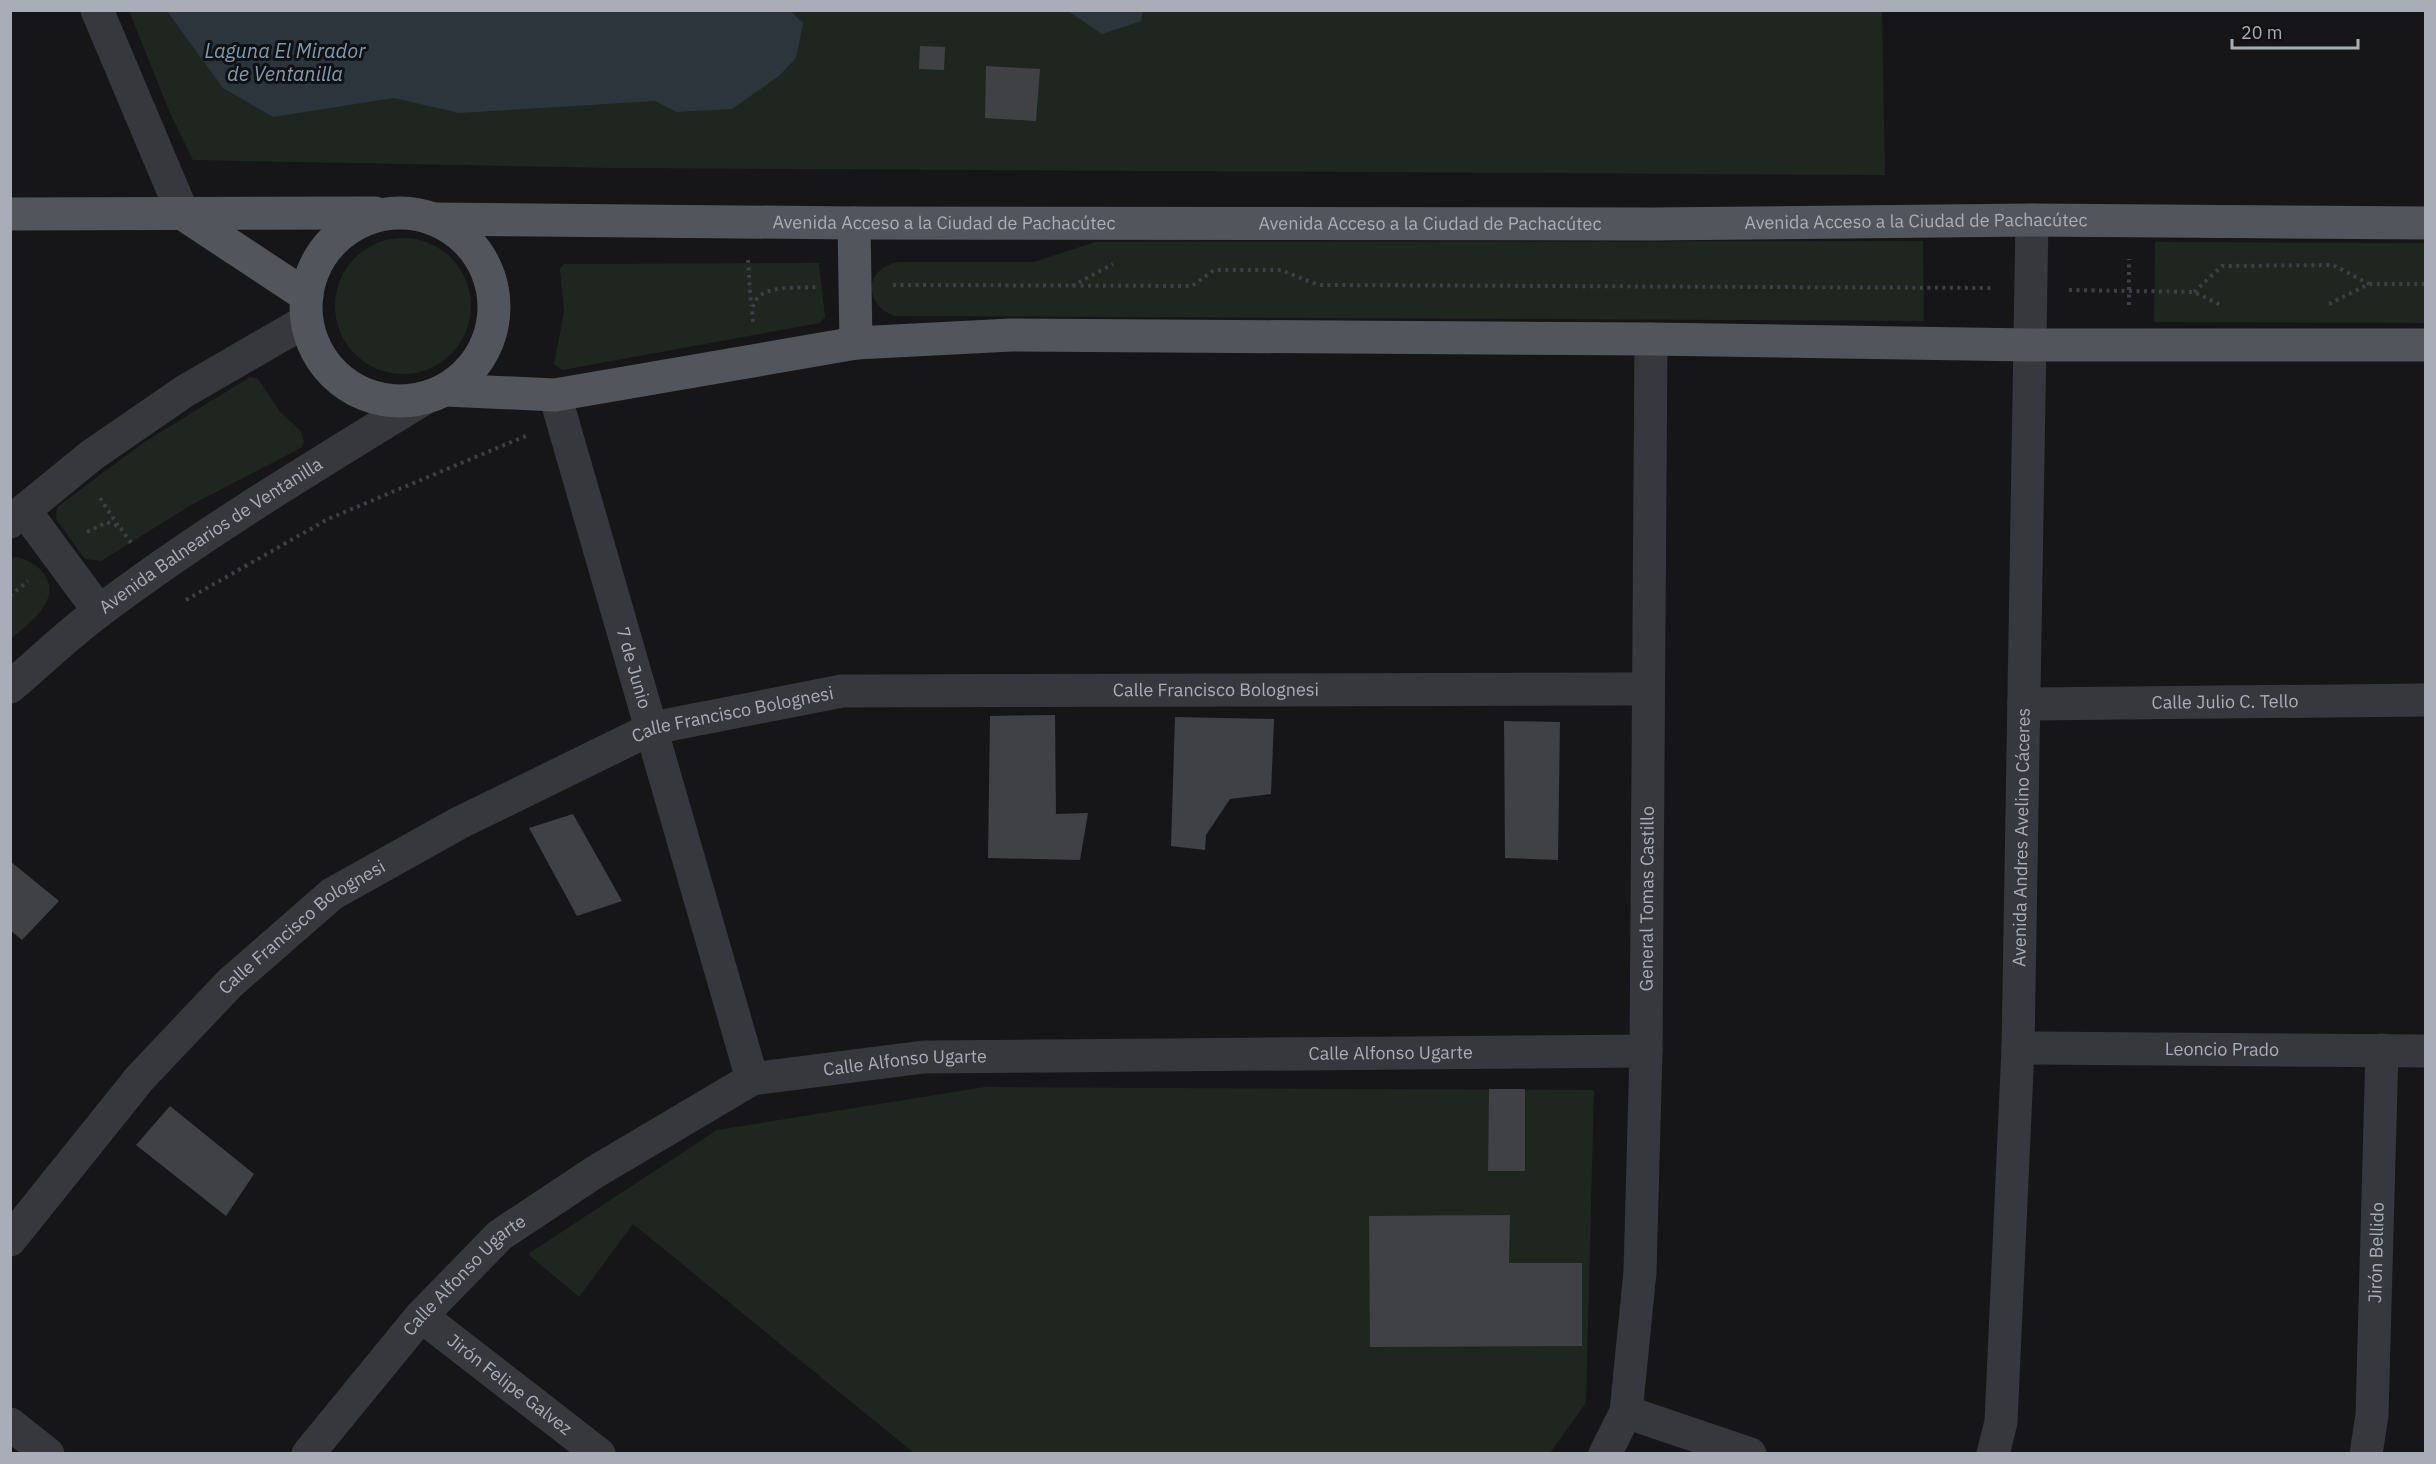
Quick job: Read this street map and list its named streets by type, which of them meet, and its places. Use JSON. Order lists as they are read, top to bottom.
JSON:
{
  "streets": {
    "main road": ["Avenida Acceso a la Ciudad de Pachacútec"],
    "street": [
      "Avenida Balnearios de Ventanilla",
      "7 de Junio",
      "Calle Francisco Bolognesi",
      "Calle Julio C. Tello",
      "Avenida Andres Avelino Cáceres",
      "General Tomas Castillo",
      "Leoncio Prado",
      "Calle Alfonso Ugarte",
      "Jirón Bellido",
      "Jirón Felipe Galvez"
    ]
  },
  "crossings": [
    ["Avenida Acceso a la Ciudad de Pachacútec", "Avenida Balnearios de Ventanilla"],
    ["Avenida Acceso a la Ciudad de Pachacútec", "Avenida Andres Avelino Cáceres"],
    ["7 de Junio", "Calle Francisco Bolognesi"],
    ["7 de Junio", "Calle Alfonso Ugarte"],
    ["Calle Francisco Bolognesi", "General Tomas Castillo"],
    ["Calle Julio C. Tello", "Avenida Andres Avelino Cáceres"],
    ["Avenida Andres Avelino Cáceres", "Leoncio Prado"],
    ["General Tomas Castillo", "Calle Alfonso Ugarte"],
    ["Leoncio Prado", "Jirón Bellido"],
    ["Calle Alfonso Ugarte", "Jirón Felipe Galvez"]
  ],
  "water": ["Laguna El Mirador de Ventanilla"],
  "scale_bar": "20 m"
}
